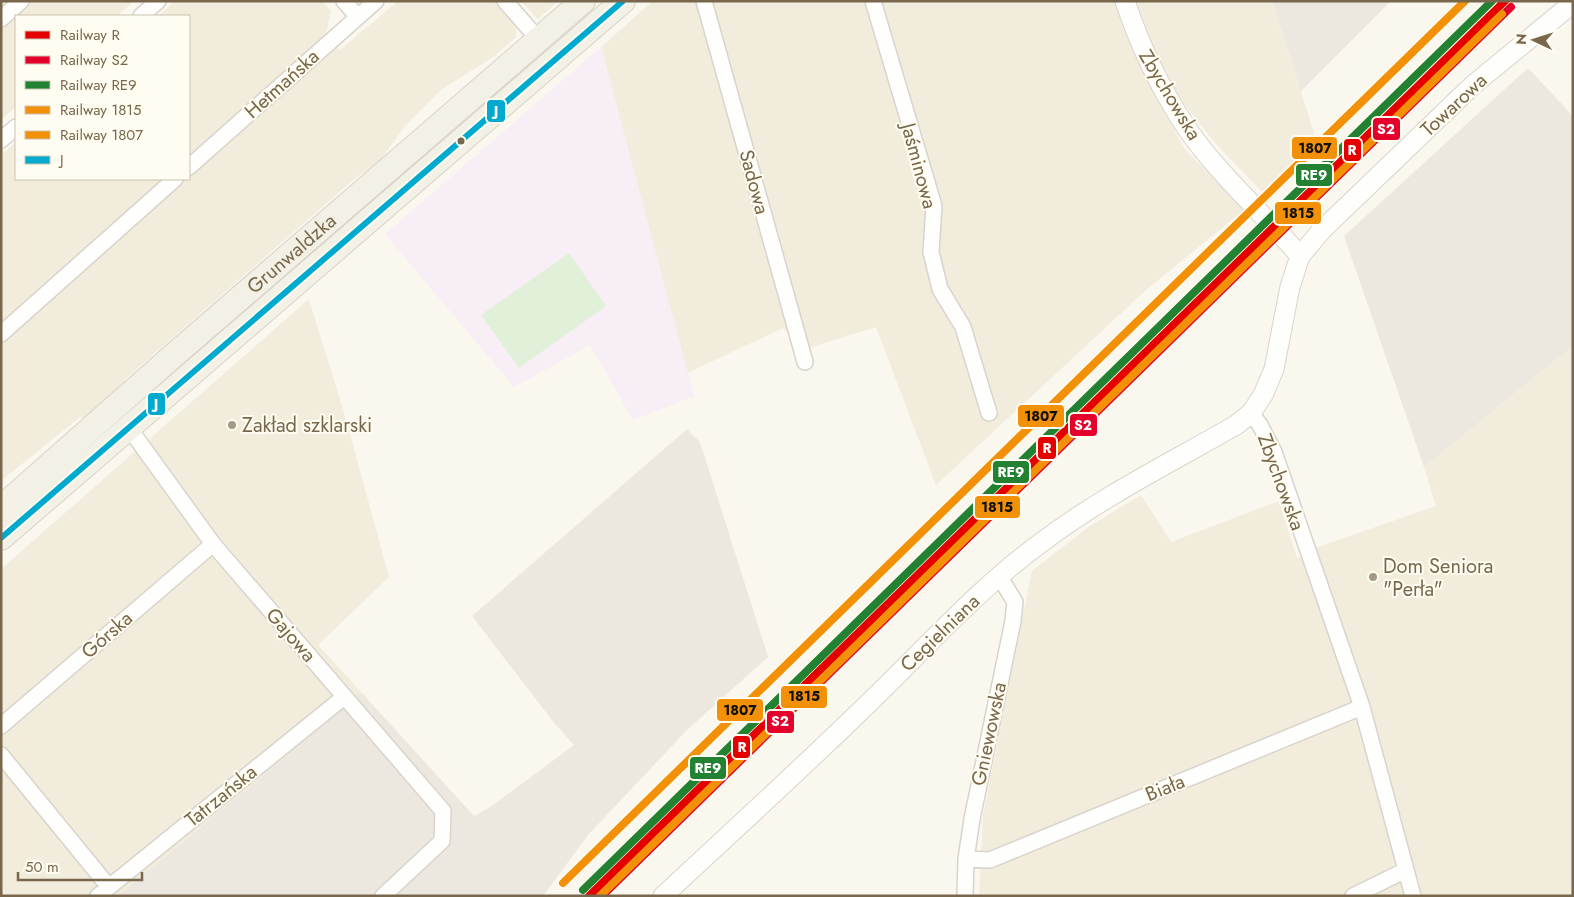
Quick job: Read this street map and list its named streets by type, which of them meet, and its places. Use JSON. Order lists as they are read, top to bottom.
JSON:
{
  "streets": {
    "main road": ["Grunwaldzka"],
    "street": [
      "Hetmańska",
      "Zbychowska",
      "Towarowa",
      "Jaśminowa",
      "Sadowa",
      "Cegielniana",
      "Górska",
      "Gajowa",
      "Gniewowska",
      "Biała",
      "Tatrzańska"
    ]
  },
  "crossings": [
    ["Zbychowska", "Towarowa"],
    ["Zbychowska", "Cegielniana"],
    ["Zbychowska", "Biała"],
    ["Grunwaldzka", "Gajowa"],
    ["Cegielniana", "Gniewowska"],
    ["Górska", "Gajowa"],
    ["Gajowa", "Tatrzańska"],
    ["Gniewowska", "Biała"]
  ],
  "places": ["Zakład szklarski", "Dom Seniora \"Perła\""],
  "lines": [
    "rail line R",
    "rail line RE9",
    "rail line 1807",
    "transit line J",
    "rail line S2",
    "rail line 1815"
  ],
  "legend": [
    "Railway R",
    "Railway S2",
    "Railway RE9",
    "Railway 1815",
    "Railway 1807",
    "J"
  ],
  "scale_bar": "50 m",
  "north": "left"
}
